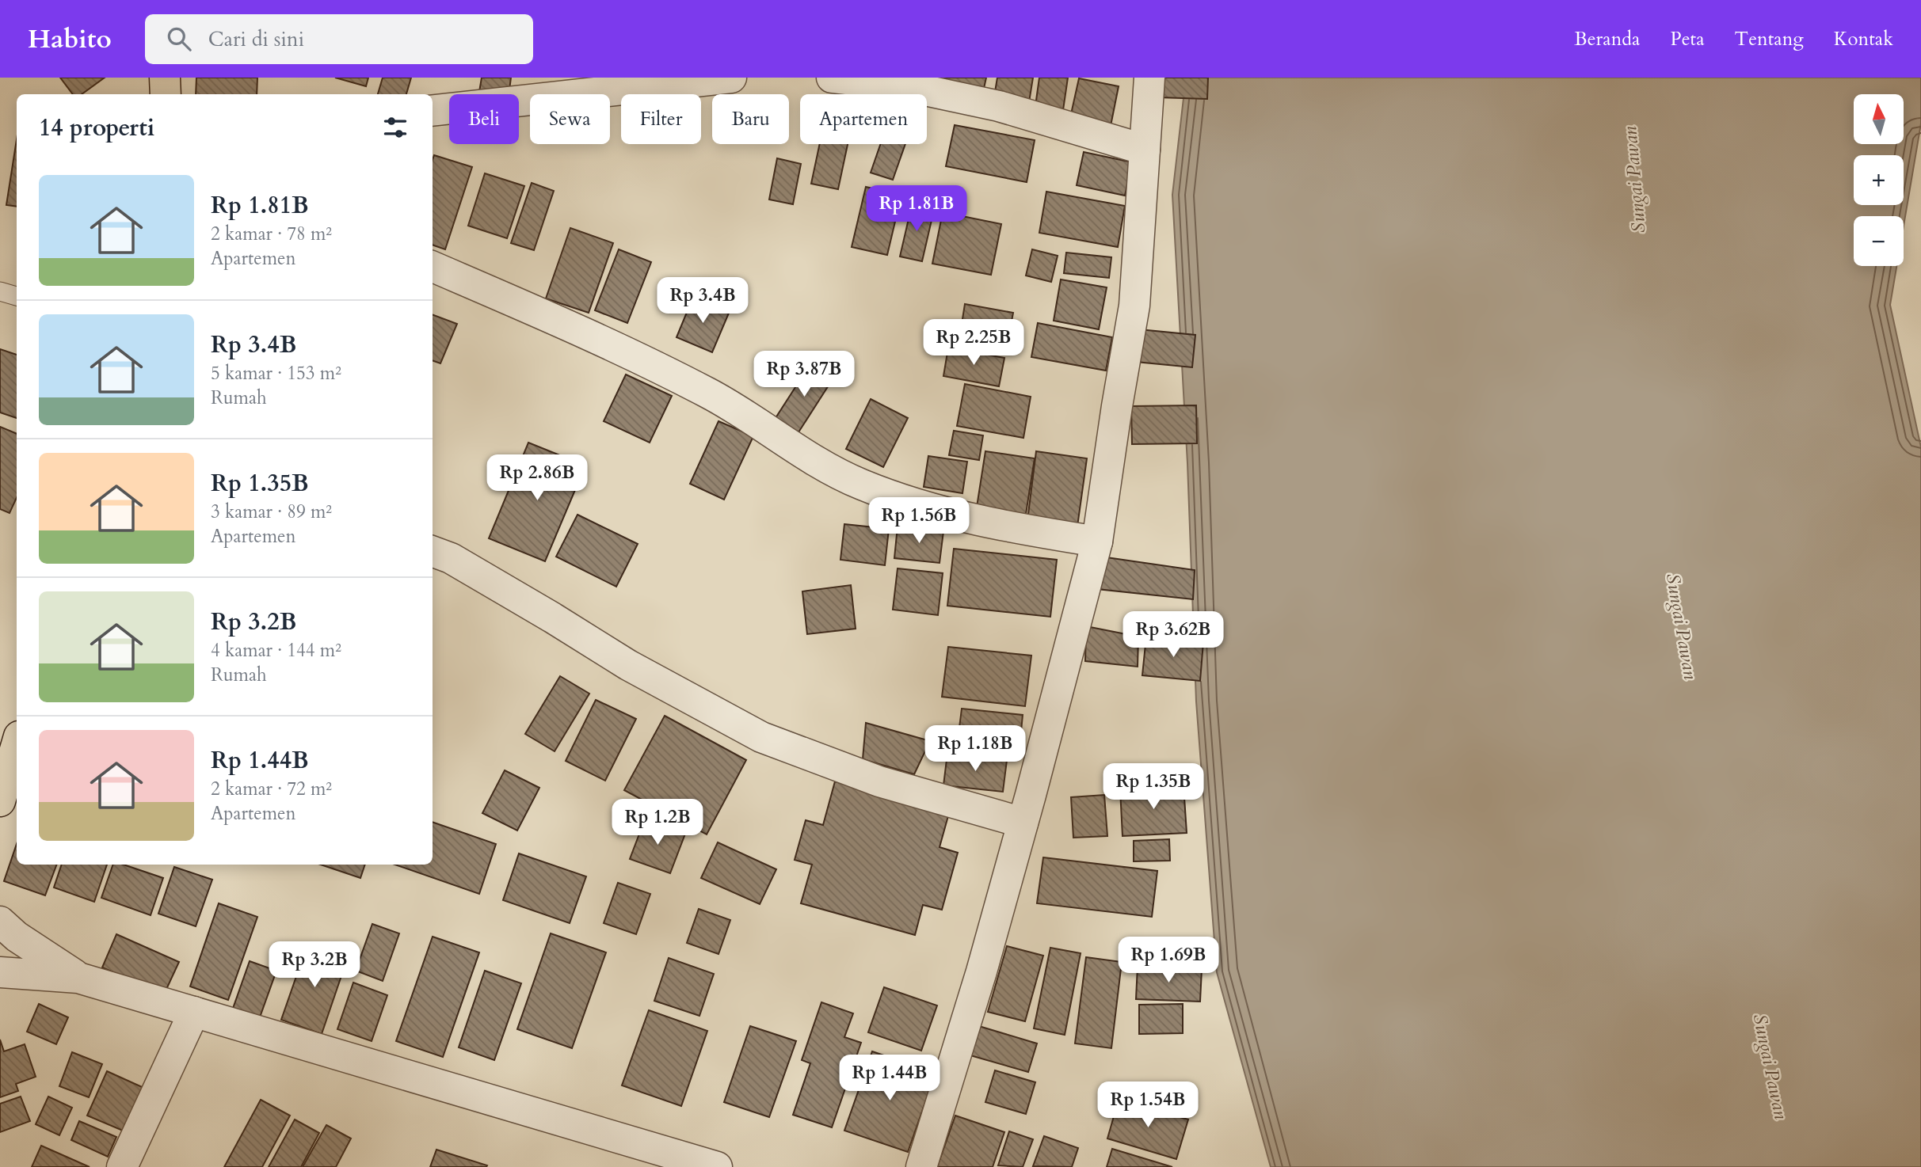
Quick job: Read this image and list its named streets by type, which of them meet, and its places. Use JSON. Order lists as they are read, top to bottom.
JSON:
{
  "water": ["Sungai Pawan"],
  "north": "top",
  "page": {
    "header": "Habito",
    "search": "Cari di sini",
    "nav": [
      "Beranda",
      "Peta",
      "Tentang",
      "Kontak"
    ],
    "map_buttons": ["+", "−"],
    "chip": [
      "Beli",
      "Sewa",
      "Filter",
      "Baru",
      "Apartemen"
    ],
    "heading": "14 properti",
    "list": [
      {
        "name": "Rp 1.81B",
        "note": "2 kamar · 78 m² · Apartemen"
      },
      {
        "name": "Rp 3.4B",
        "note": "5 kamar · 153 m² · Rumah"
      },
      {
        "name": "Rp 1.35B",
        "note": "3 kamar · 89 m² · Apartemen"
      },
      {
        "name": "Rp 3.2B",
        "note": "4 kamar · 144 m² · Rumah"
      },
      {
        "name": "Rp 1.44B",
        "note": "2 kamar · 72 m² · Apartemen"
      }
    ],
    "price": [
      "Rp 1.81B",
      "Rp 3.4B",
      "Rp 2.25B",
      "Rp 3.87B",
      "Rp 2.86B",
      "Rp 1.56B",
      "Rp 3.62B",
      "Rp 1.18B",
      "Rp 1.35B",
      "Rp 1.2B",
      "Rp 1.69B",
      "Rp 3.2B",
      "Rp 1.44B",
      "Rp 1.54B"
    ]
  }
}
